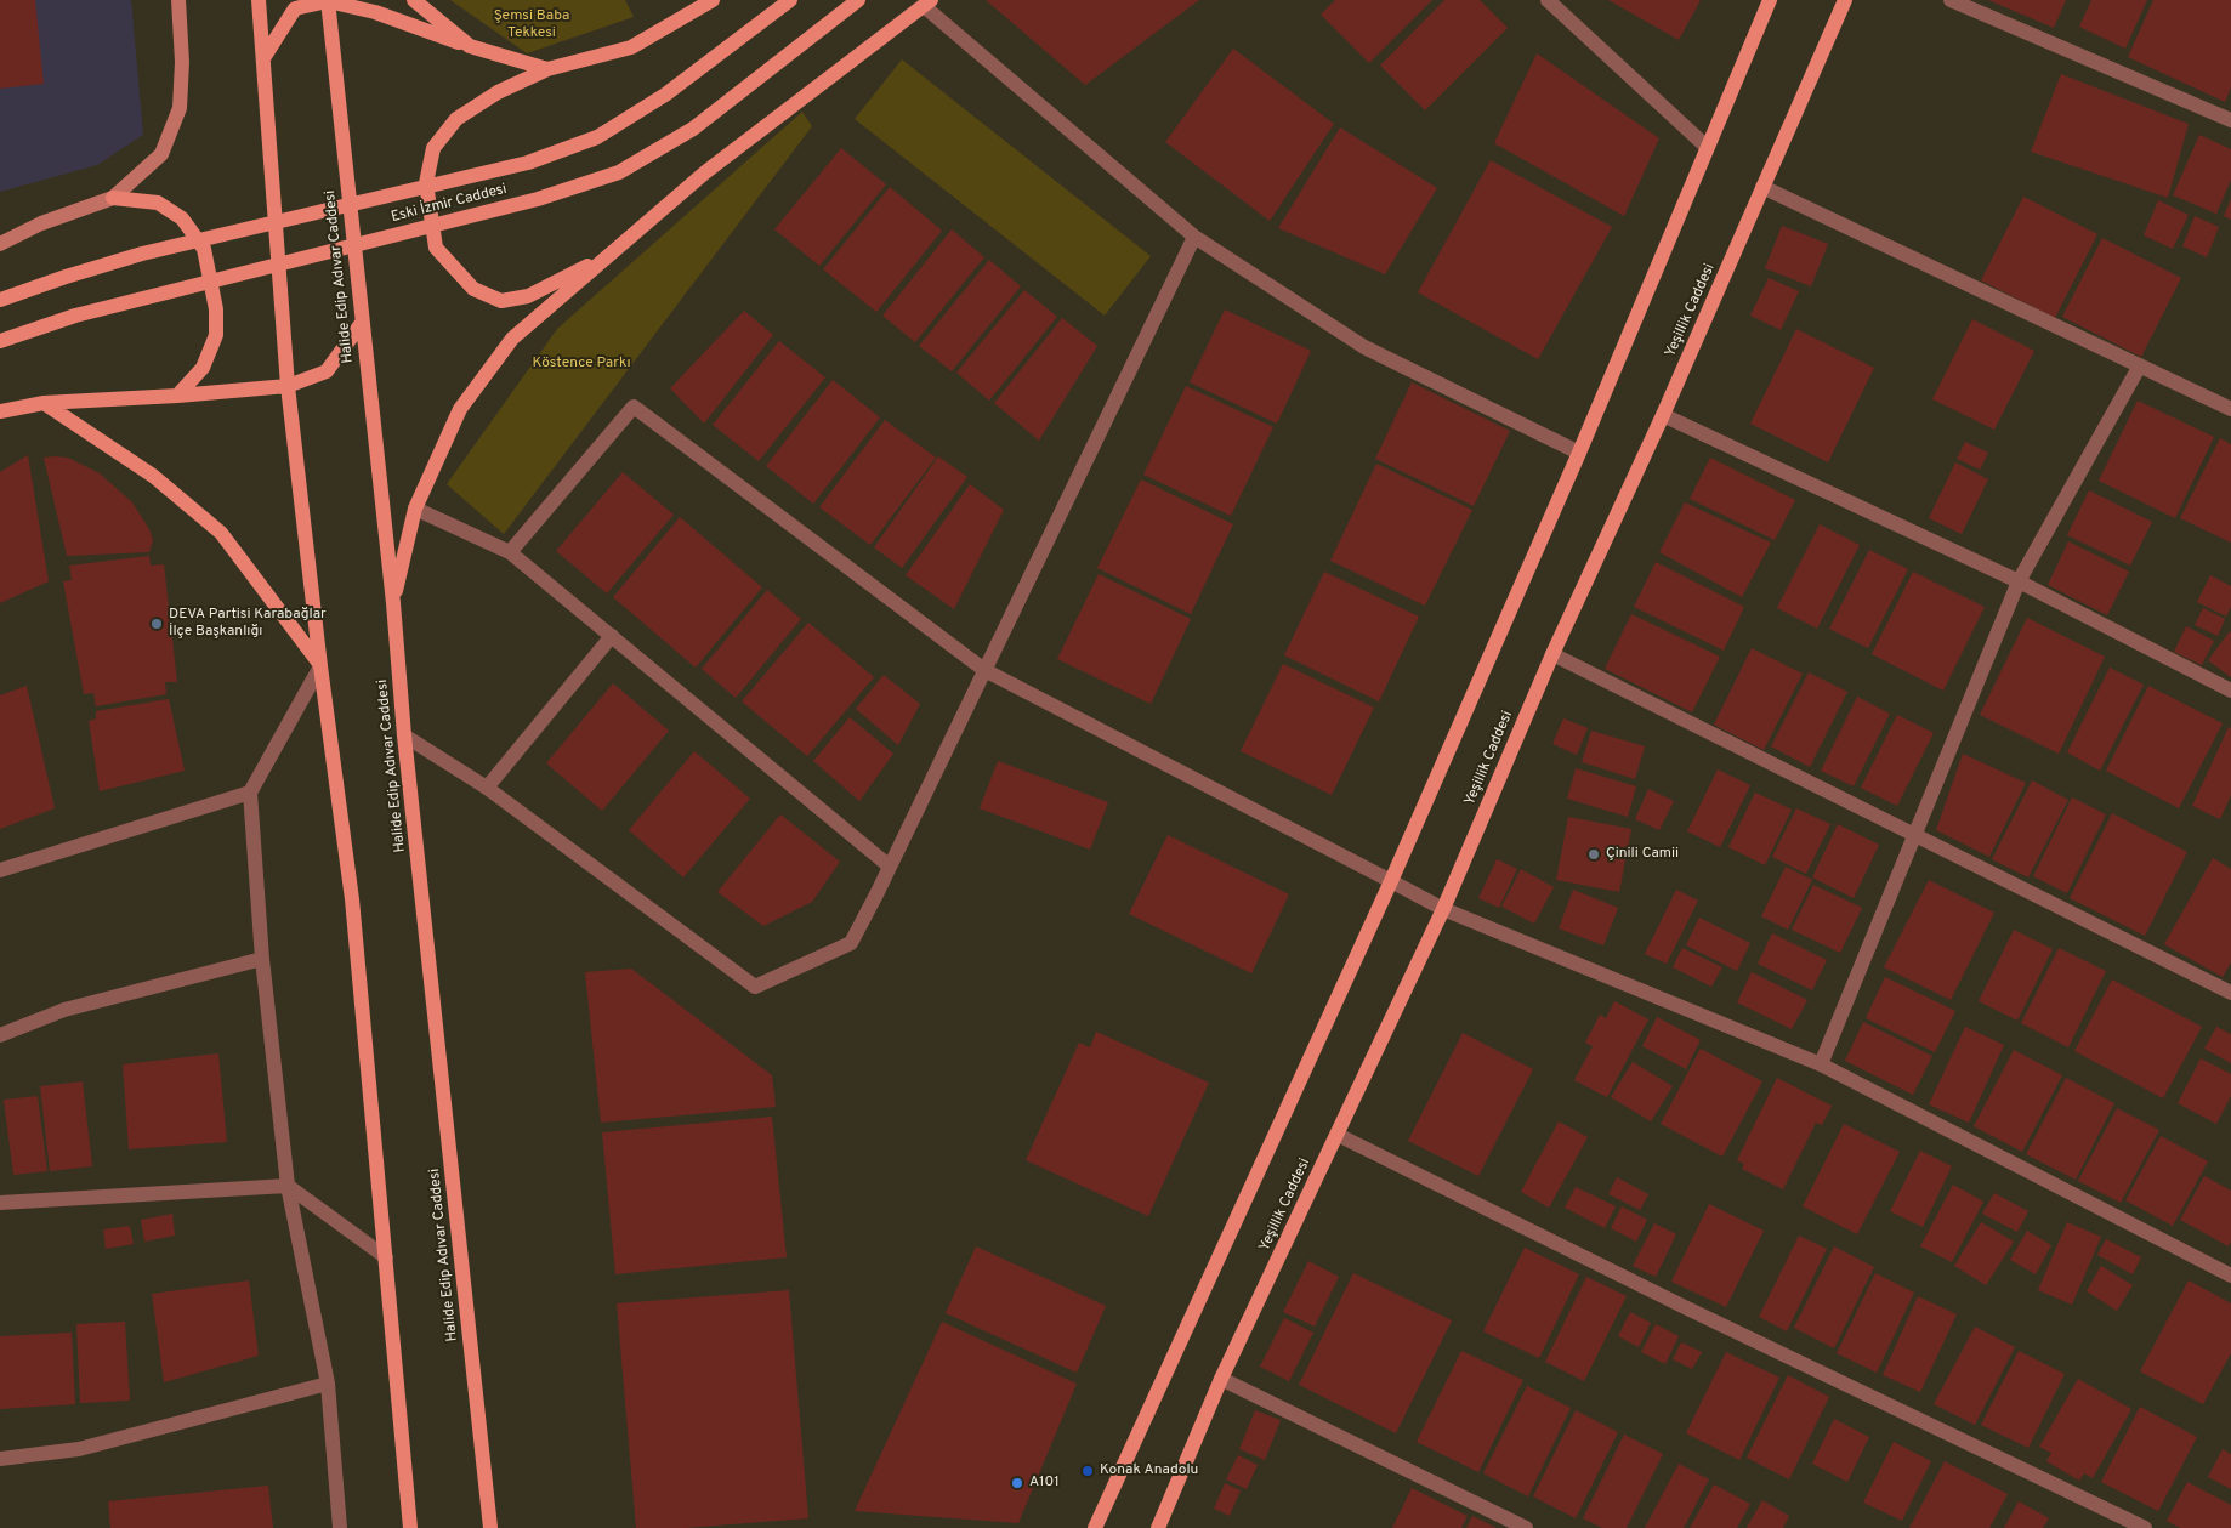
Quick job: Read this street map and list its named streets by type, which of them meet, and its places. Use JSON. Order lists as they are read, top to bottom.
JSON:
{
  "streets": {
    "main road": ["Eski İzmir Caddesi", "Halide Edip Adıvar Caddesi", "Yeşillik Caddesi"]
  },
  "parks": ["Şemsi Baba Tekkesi", "Köstence Parkı"],
  "places": [
    "DEVA Partisi Karabağlar İlçe Başkanlığı",
    "Çinili Camii",
    "Konak Anadolu",
    "A101"
  ]
}
